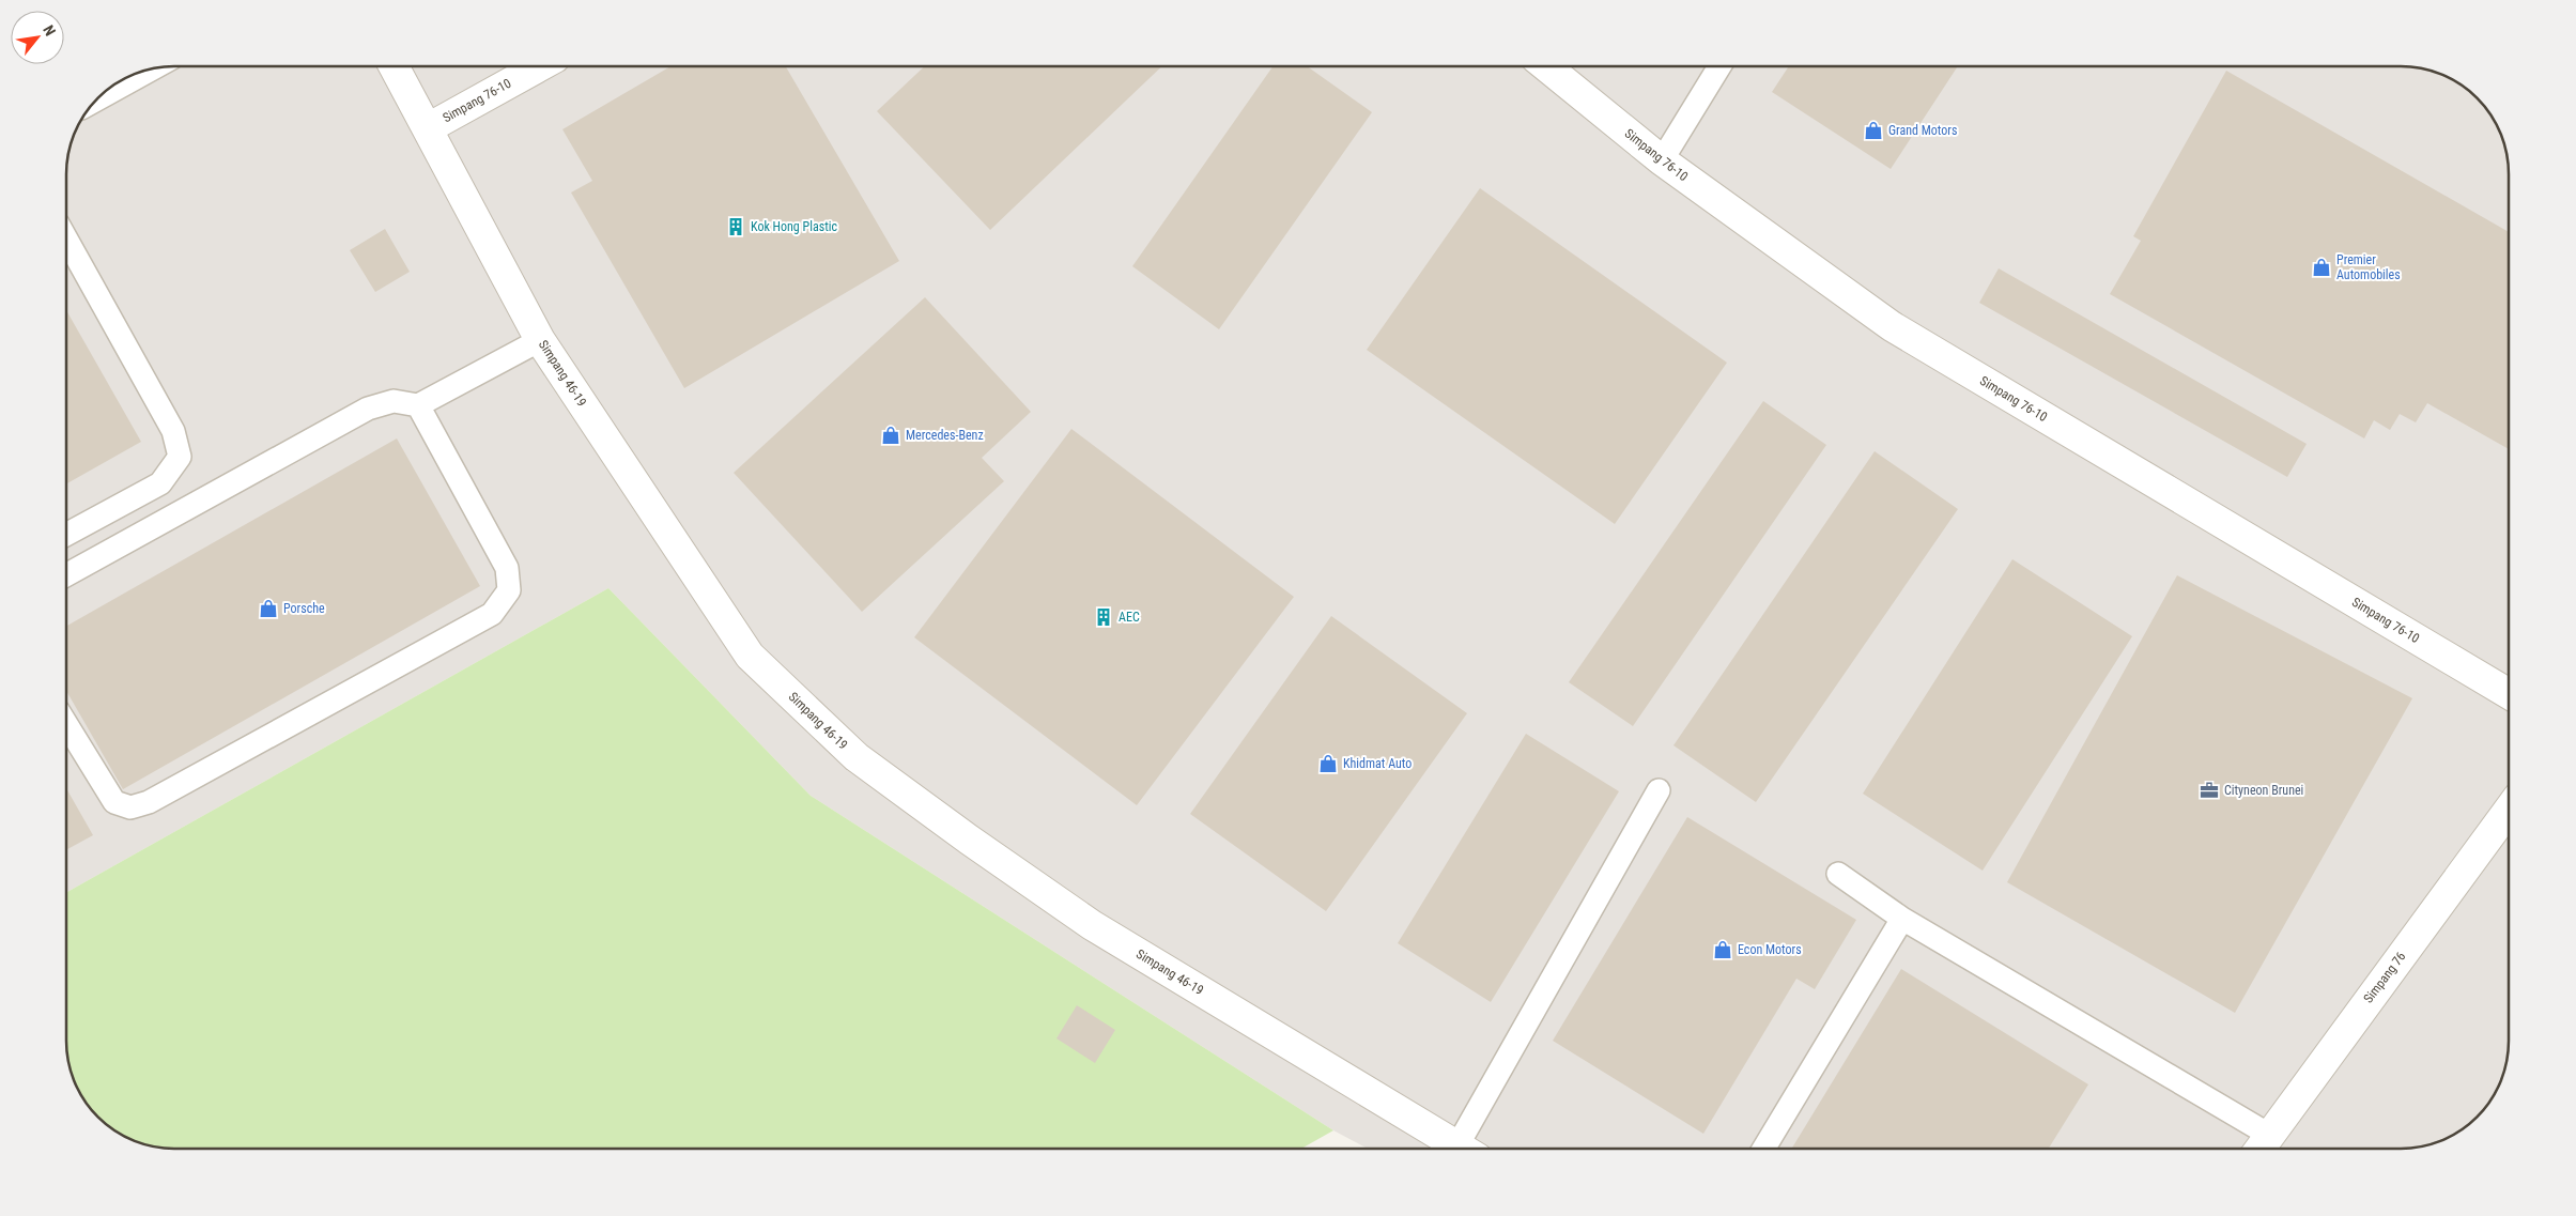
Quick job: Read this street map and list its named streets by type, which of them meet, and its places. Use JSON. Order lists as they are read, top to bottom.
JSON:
{
  "streets": {
    "street": ["Simpang 76-10", "Simpang 46-19", "Simpang 76"]
  },
  "crossings": [
    ["Simpang 76-10", "Simpang 46-19"]
  ],
  "places": {
    "shop": [
      "Grand Motors",
      "Premier Automobiles",
      "Mercedes-Benz",
      "Porsche",
      "Khidmat Auto",
      "Econ Motors"
    ],
    "building": ["Kok Hong Plastic", "AEC"],
    "office": ["Cityneon Brunei"]
  },
  "north": "top right"
}
